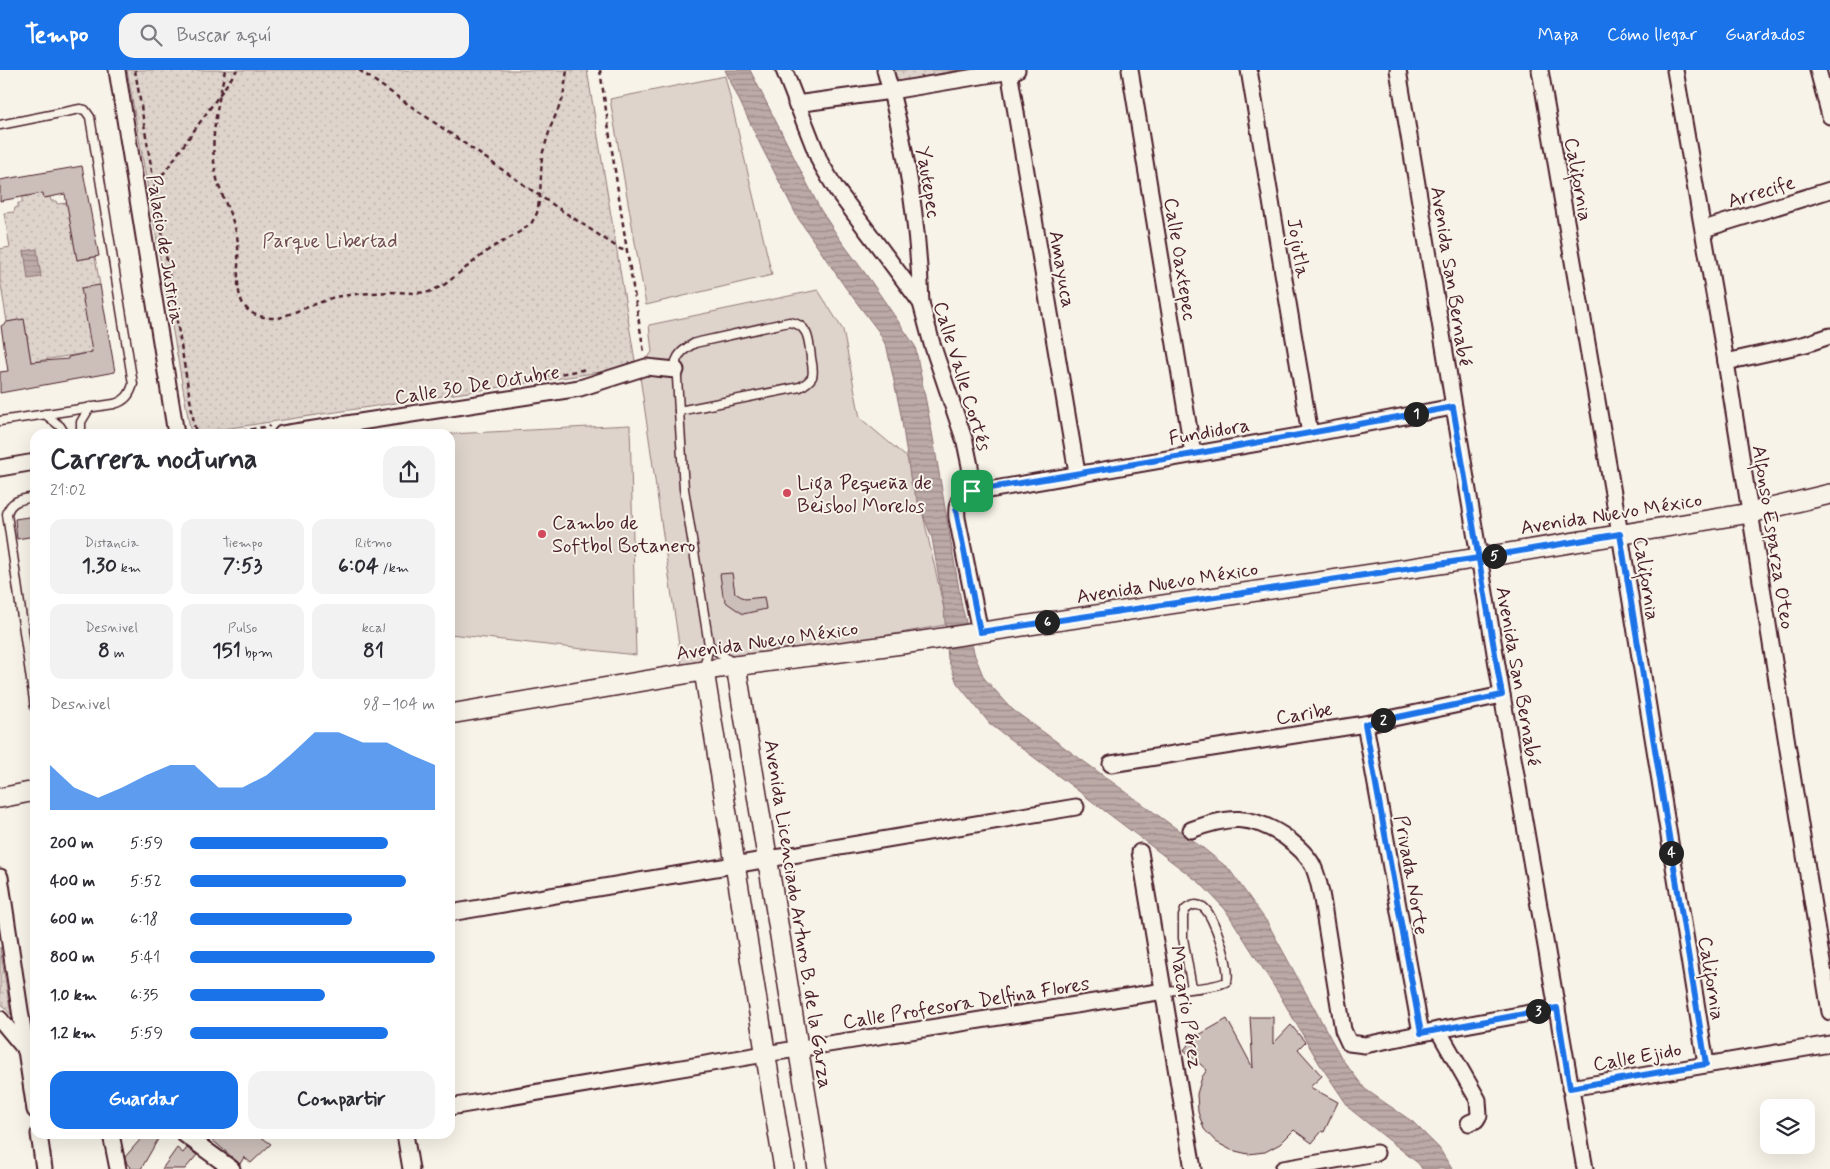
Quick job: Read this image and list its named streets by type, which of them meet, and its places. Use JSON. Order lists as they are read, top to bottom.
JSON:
{
  "streets": {
    "street": [
      "California",
      "Yautepec",
      "Arrecife",
      "Jojutla",
      "Palacio de Justicia",
      "Calle Oaxtepec",
      "Amayuca",
      "Avenida San Bernabé",
      "Calle Valle Cortés",
      "Calle 30 De Octubre",
      "Fundidora",
      "Avenida Nuevo México",
      "Alfonso Esparza Oteo",
      "Caribe",
      "Privada Norte",
      "Avenida Licenciado Arturo B. de la Garza",
      "Calle Profesora Delfina Flores",
      "Macario Pérez",
      "Calle Ejido"
    ]
  },
  "crossings": [
    ["California", "Avenida Nuevo México"],
    ["California", "Calle Ejido"],
    ["Yautepec", "Calle Valle Cortés"],
    ["Arrecife", "Alfonso Esparza Oteo"],
    ["Jojutla", "Fundidora"],
    ["Calle Oaxtepec", "Fundidora"],
    ["Amayuca", "Fundidora"],
    ["Avenida San Bernabé", "Fundidora"],
    ["Avenida San Bernabé", "Avenida Nuevo México"],
    ["Avenida San Bernabé", "Caribe"],
    ["Avenida San Bernabé", "Calle Ejido"],
    ["Calle Valle Cortés", "Fundidora"],
    ["Avenida Nuevo México", "Alfonso Esparza Oteo"],
    ["Avenida Nuevo México", "Avenida Licenciado Arturo B. de la Garza"],
    ["Caribe", "Privada Norte"],
    ["Avenida Licenciado Arturo B. de la Garza", "Calle Profesora Delfina Flores"],
    ["Calle Profesora Delfina Flores", "Macario Pérez"]
  ],
  "parks": ["Parque Libertad"],
  "places": ["Liga Pequeña de Beisbol Morelos", "Cambo de Softbol Botanero"],
  "page": {
    "header": "Tempo",
    "search": "Buscar aquí",
    "nav": ["Mapa", "Cómo llegar", "Guardados"],
    "pins": [
      "1",
      "5",
      "6",
      "2",
      "4",
      "3"
    ],
    "heading": ["Carrera nocturna", "21:02"],
    "stats": [
      ["Distancia", "1.30 km"],
      ["Tiempo", "7:53"],
      ["Ritmo", "6:04 /km"],
      ["Desnivel", "8 m"],
      ["Pulso", "151 bpm"],
      ["kcal", "81"]
    ],
    "chart": ["Desnivel", "98–104 m"],
    "list": [
      {
        "name": "200 m",
        "note": "5:59"
      },
      {
        "name": "400 m",
        "note": "5:52"
      },
      {
        "name": "600 m",
        "note": "6:18"
      },
      {
        "name": "800 m",
        "note": "5:41"
      },
      {
        "name": "1.0 km",
        "note": "6:35"
      },
      {
        "name": "1.2 km",
        "note": "5:59"
      }
    ],
    "buttons": ["Guardar", "Compartir"]
  }
}
